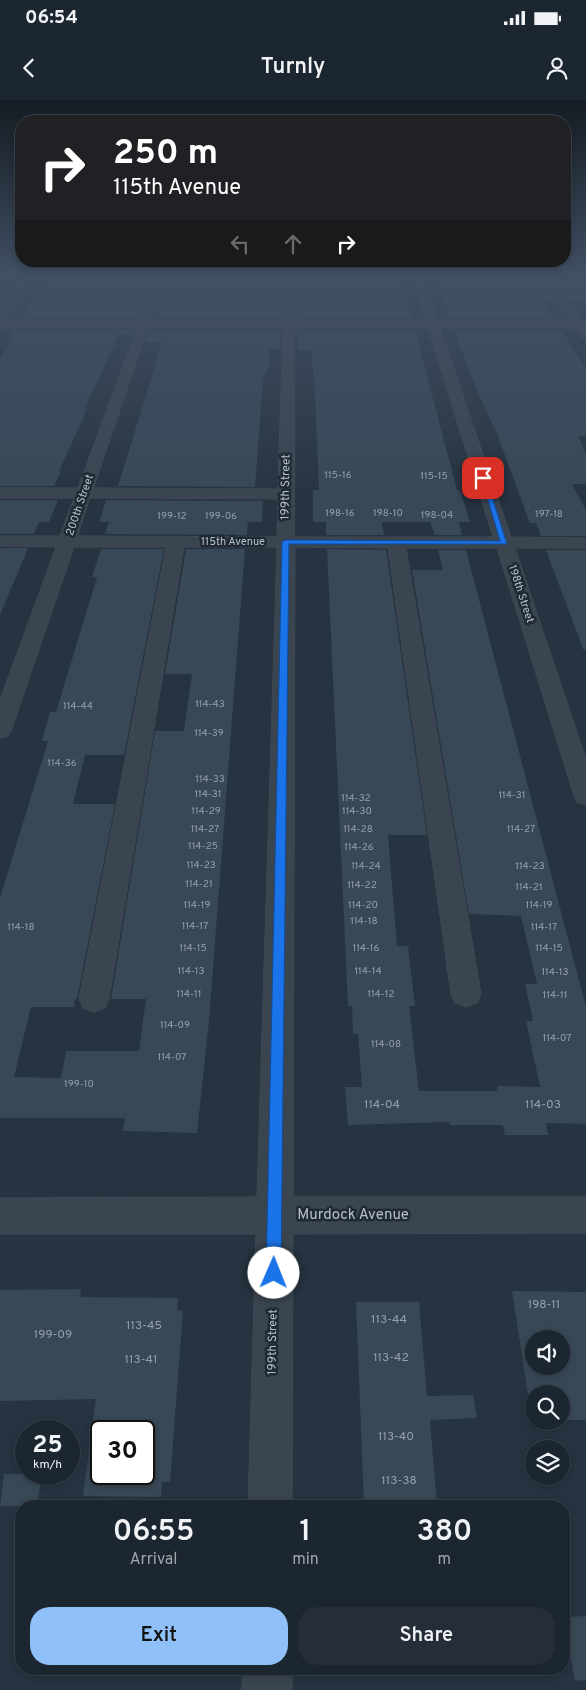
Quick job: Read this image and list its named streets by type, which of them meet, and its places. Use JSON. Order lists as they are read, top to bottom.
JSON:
{
  "streets": {
    "street": [
      "199th Street",
      "200th Street",
      "115th Avenue",
      "198th Street",
      "Murdock Avenue"
    ]
  },
  "crossings": [
    ["199th Street", "115th Avenue"],
    ["199th Street", "Murdock Avenue"],
    ["200th Street", "115th Avenue"],
    ["115th Avenue", "198th Street"]
  ],
  "house_numbers": [
    "115-16",
    "115-15",
    "198-16",
    "198-10",
    "197-18",
    "198-04",
    "199-12",
    "199-06",
    "114-43",
    "114-44",
    "114-39",
    "114-36",
    "114-33",
    "114-31",
    "114-31",
    "114-32",
    "114-29",
    "114-30",
    "114-27",
    "114-28",
    "114-27",
    "114-25",
    "114-26",
    "114-23",
    "114-24",
    "114-23",
    "114-21",
    "114-22",
    "114-21",
    "114-19",
    "114-20",
    "114-19",
    "114-18",
    "114-17",
    "114-18",
    "114-17",
    "114-15",
    "114-16",
    "114-15",
    "114-13",
    "114-14",
    "114-13",
    "114-11",
    "114-12",
    "114-11",
    "114-09",
    "114-07",
    "114-08",
    "114-07",
    "199-10",
    "114-04",
    "114-03",
    "198-11",
    "113-44",
    "113-45",
    "199-09",
    "113-42",
    "113-41",
    "113-40",
    "113-38"
  ],
  "page": {
    "status": "06:54",
    "header": "Turnly",
    "turn": ["250 m", "115th Avenue"],
    "speed": "25 km/h",
    "limit": "30",
    "eta": [
      "06:55",
      "Arrival",
      "1",
      "min",
      "380",
      "m"
    ],
    "buttons": ["Exit", "Share"]
  }
}
